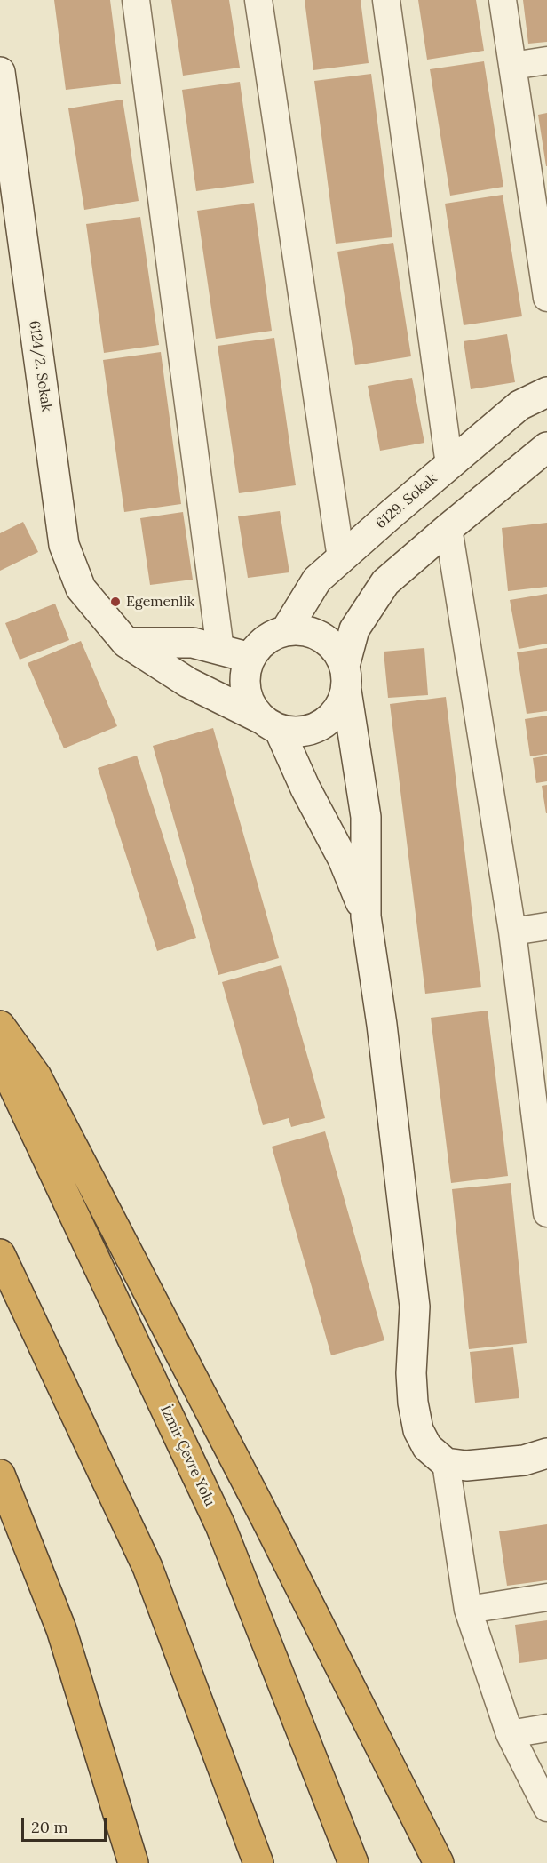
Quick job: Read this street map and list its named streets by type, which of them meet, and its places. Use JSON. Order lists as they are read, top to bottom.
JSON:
{
  "streets": {
    "highway": ["İzmir Çevre Yolu"],
    "street": ["6124/2. Sokak", "6129. Sokak"]
  },
  "crossings": [
    ["6124/2. Sokak", "6129. Sokak"]
  ],
  "places": ["Egemenlik"],
  "scale_bar": "20 m"
}
